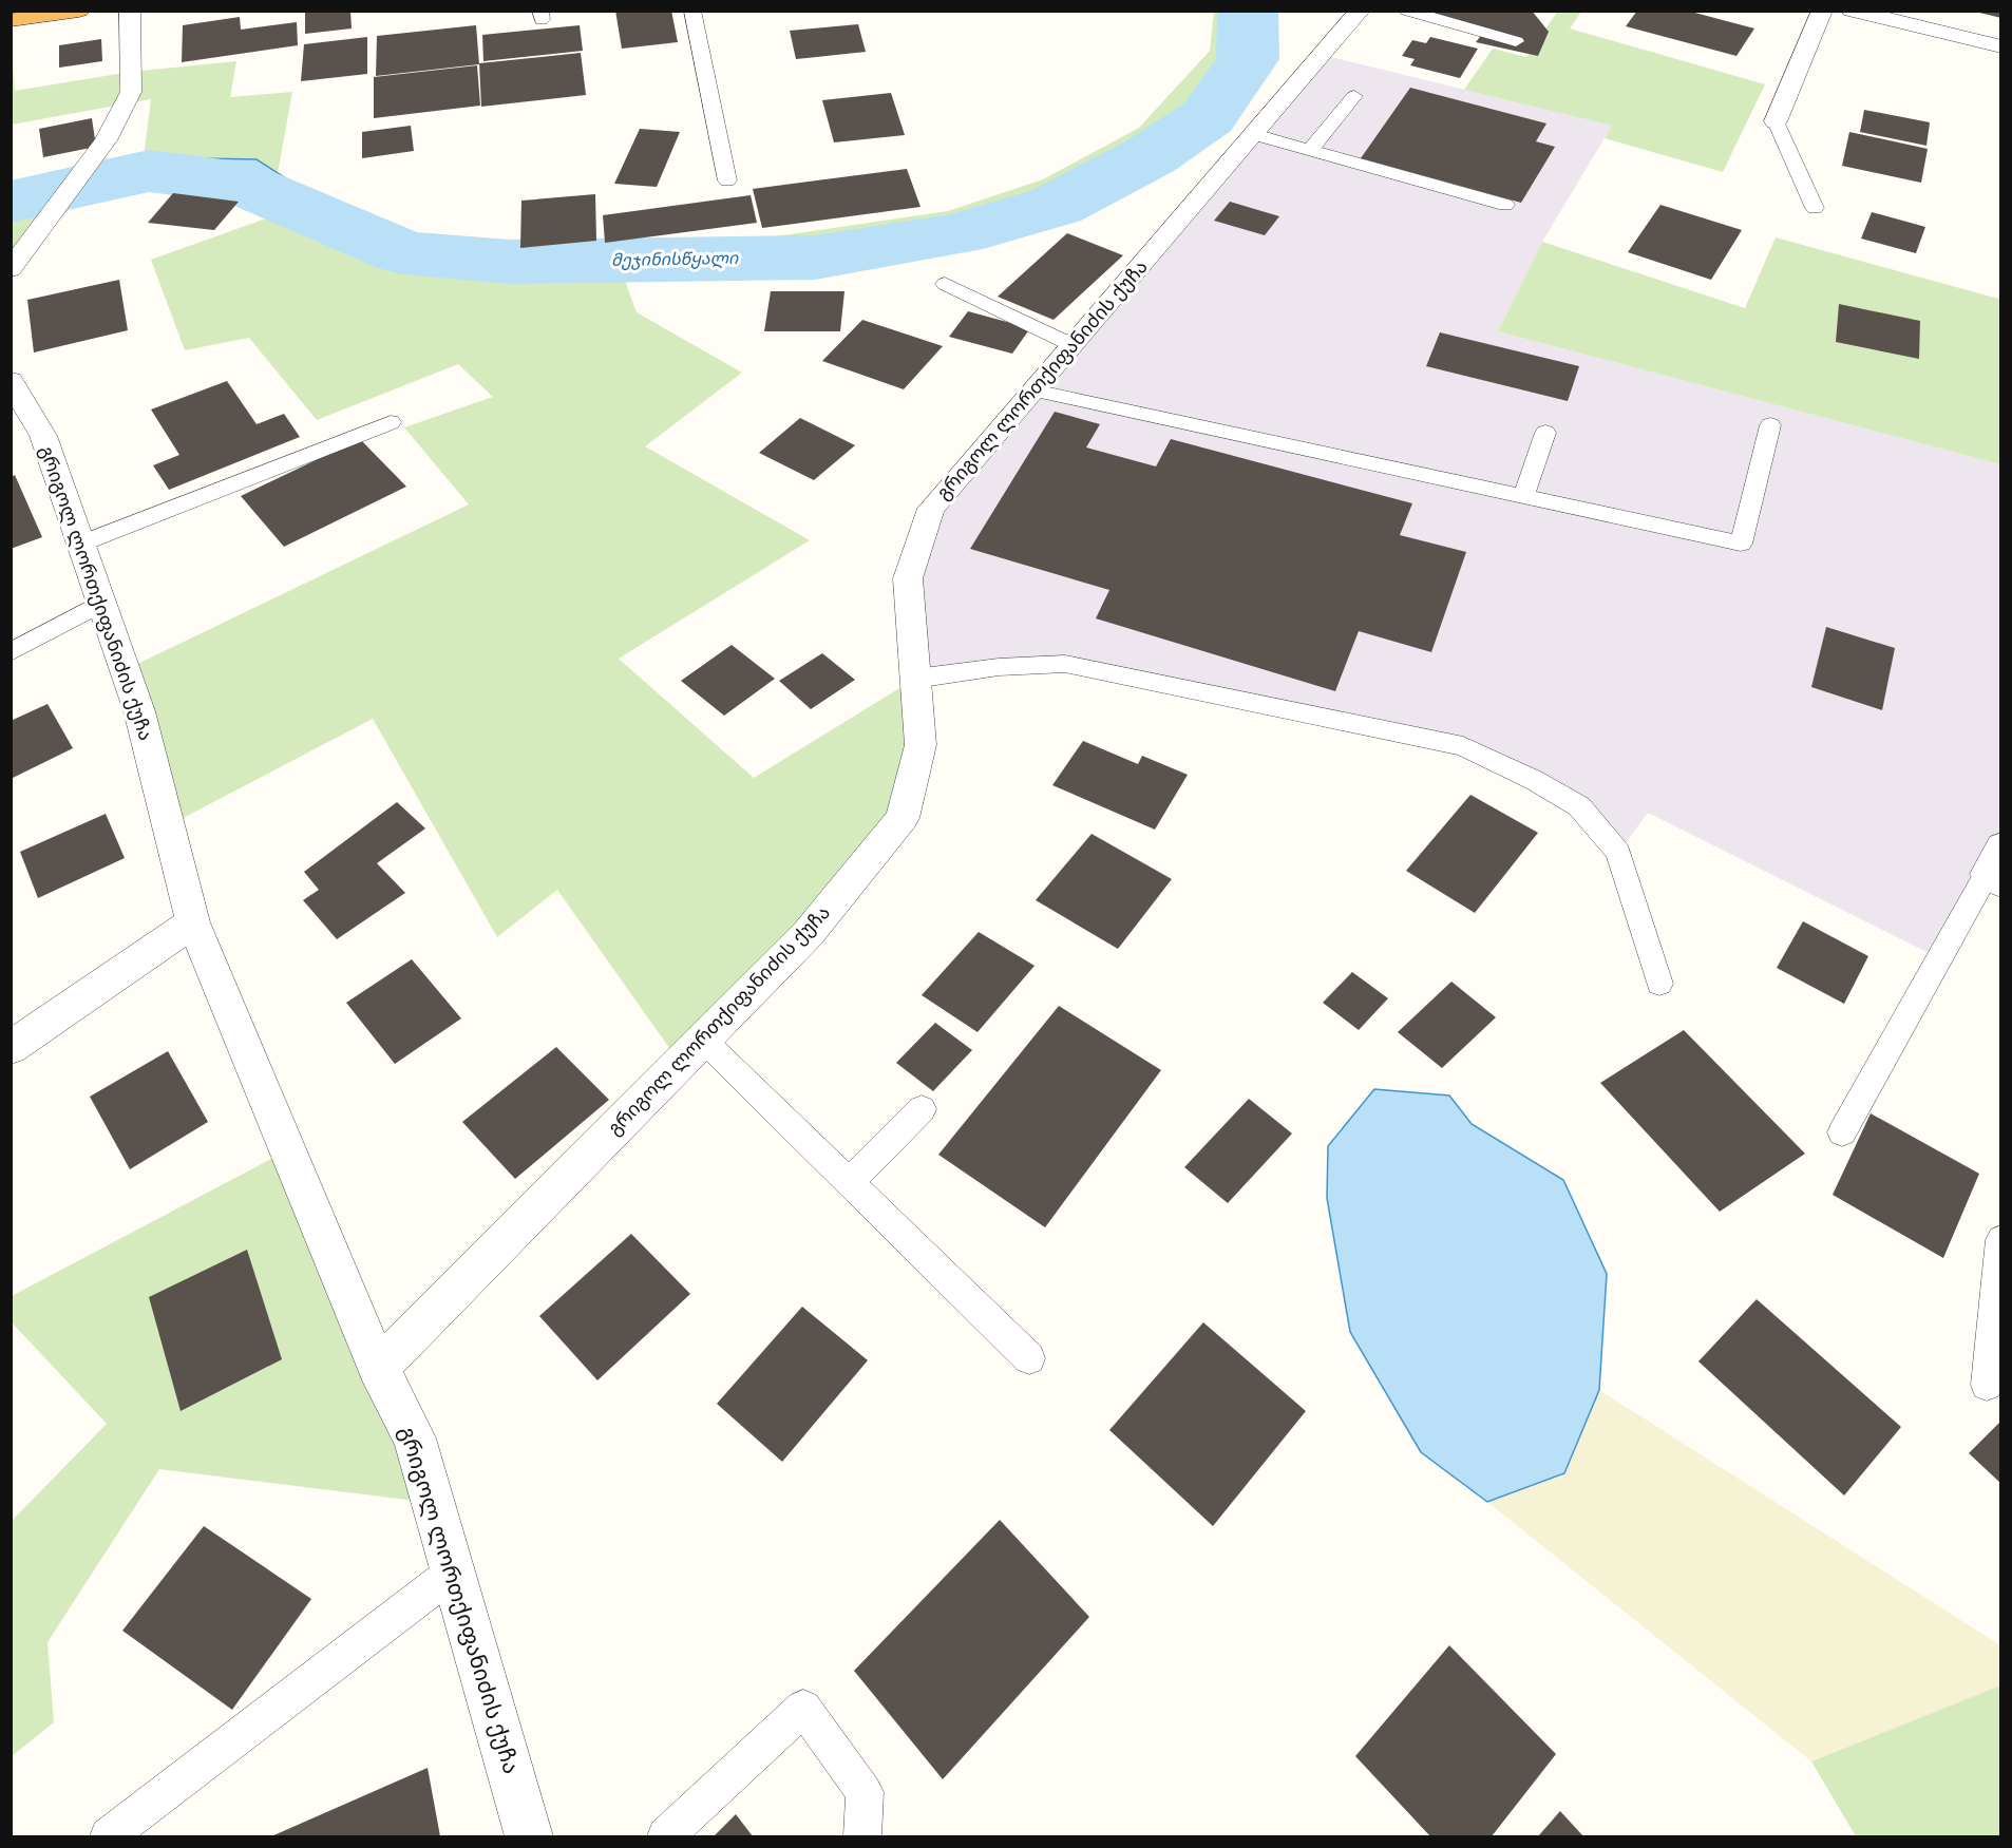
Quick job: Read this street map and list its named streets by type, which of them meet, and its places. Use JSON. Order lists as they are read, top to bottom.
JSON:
{
  "streets": {
    "street": ["გრიგოლ ლორთქიფანიძის ქუჩა"]
  },
  "water": ["მეჯინისწყალი"]
}
